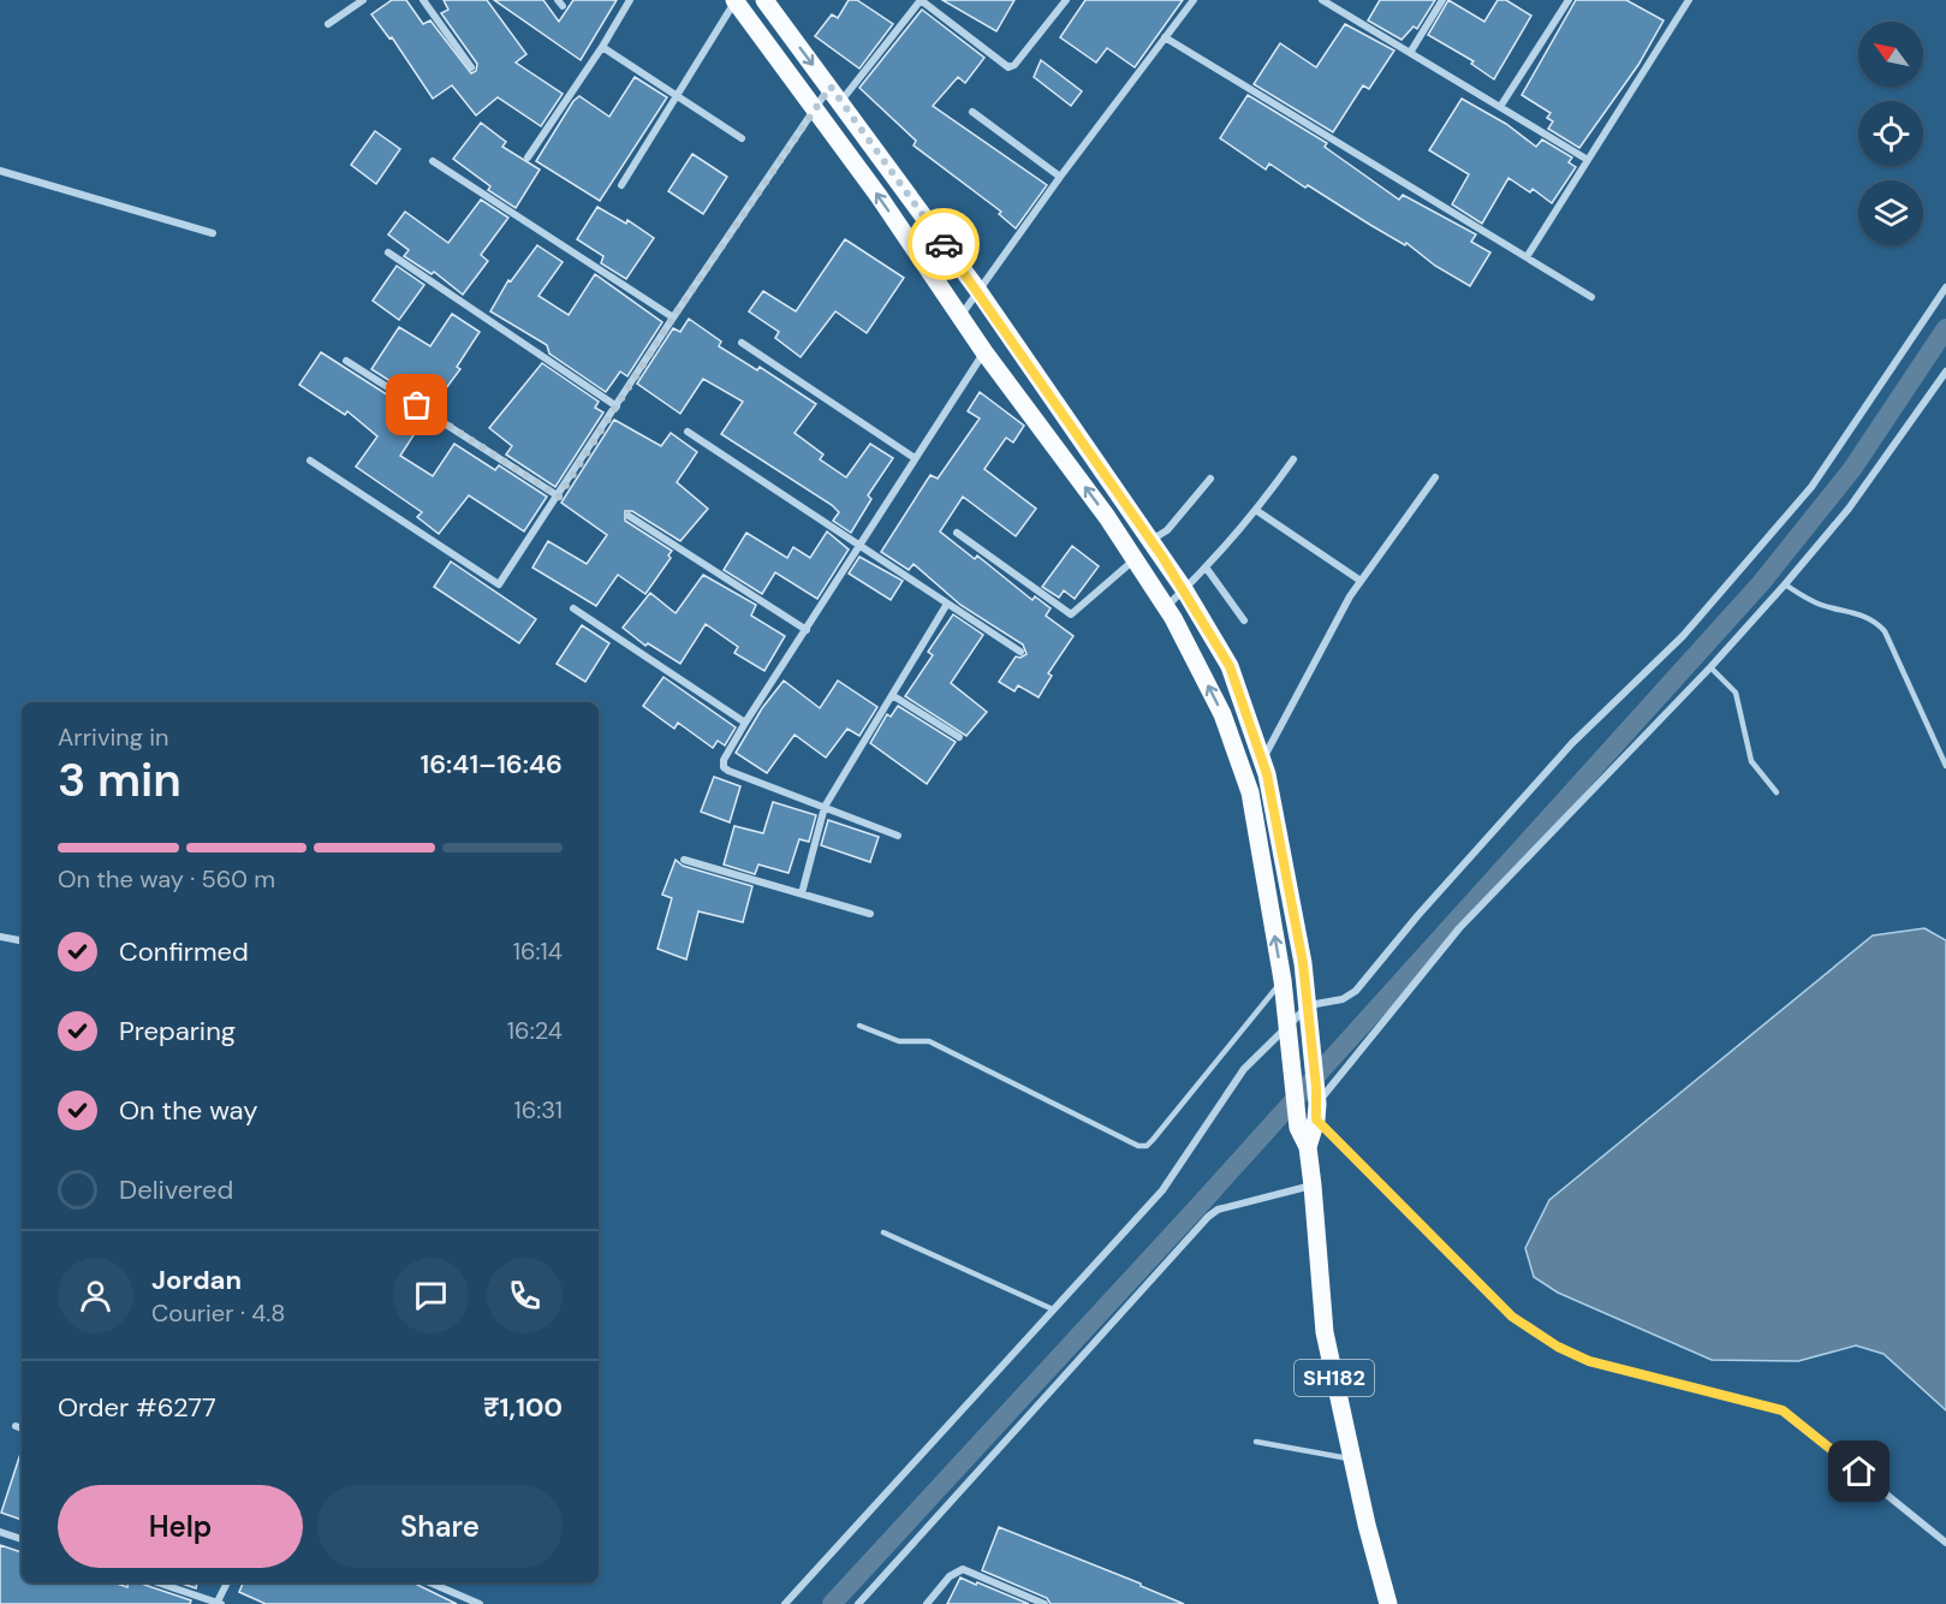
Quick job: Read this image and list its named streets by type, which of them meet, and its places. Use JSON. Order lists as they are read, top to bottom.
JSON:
{
  "streets": {
    "main road": ["SH182"]
  },
  "north": "top left",
  "page": {
    "heading": ["3 min", "Arriving in", "16:41–16:46"],
    "panel": [
      "Jordan",
      "Courier · 4.8",
      "Order #6277",
      "₹1,100"
    ],
    "bar": "On the way · 560 m",
    "list": [
      ["Confirmed", "16:14"],
      ["Preparing", "16:24"],
      ["On the way", "16:31"],
      "Delivered"
    ],
    "buttons": ["Help", "Share"]
  }
}
